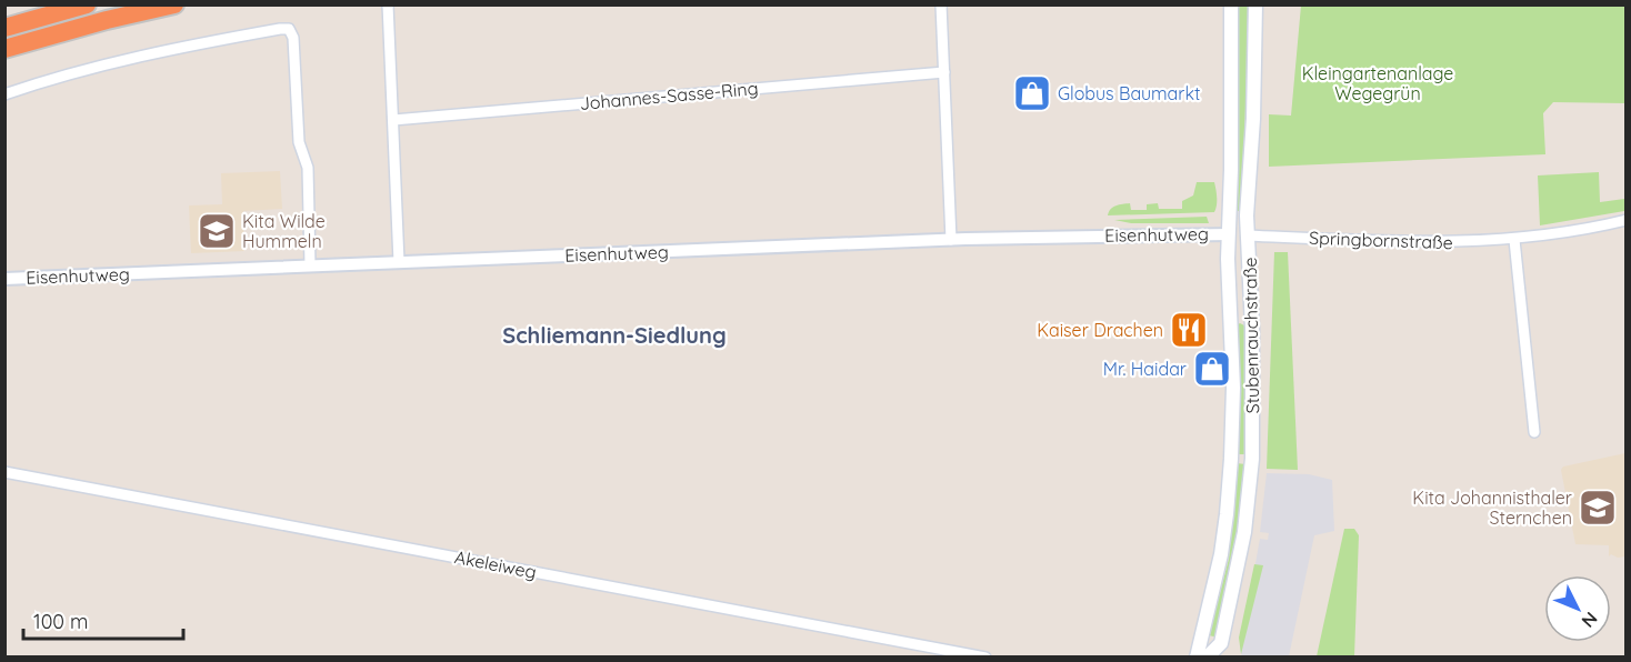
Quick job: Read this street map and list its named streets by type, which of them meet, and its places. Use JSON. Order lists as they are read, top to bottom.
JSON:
{
  "streets": {
    "main road": ["Stubenrauchstraße"],
    "street": [
      "Johannes-Sasse-Ring",
      "Eisenhutweg",
      "Springbornstraße",
      "Akeleiweg"
    ]
  },
  "crossings": [
    ["Eisenhutweg", "Stubenrauchstraße"],
    ["Springbornstraße", "Stubenrauchstraße"]
  ],
  "districts": ["Schliemann-Siedlung"],
  "parks": ["Kleingartenanlage Wegegrün"],
  "places": {
    "shop": ["Globus Baumarkt", "Mr. Haidar"],
    "school or university": ["Kita Wilde Hummeln", "Kita Johannisthaler Sternchen"],
    "restaurant": ["Kaiser Drachen"]
  },
  "scale_bar": "100 m",
  "north": "bottom right"
}
